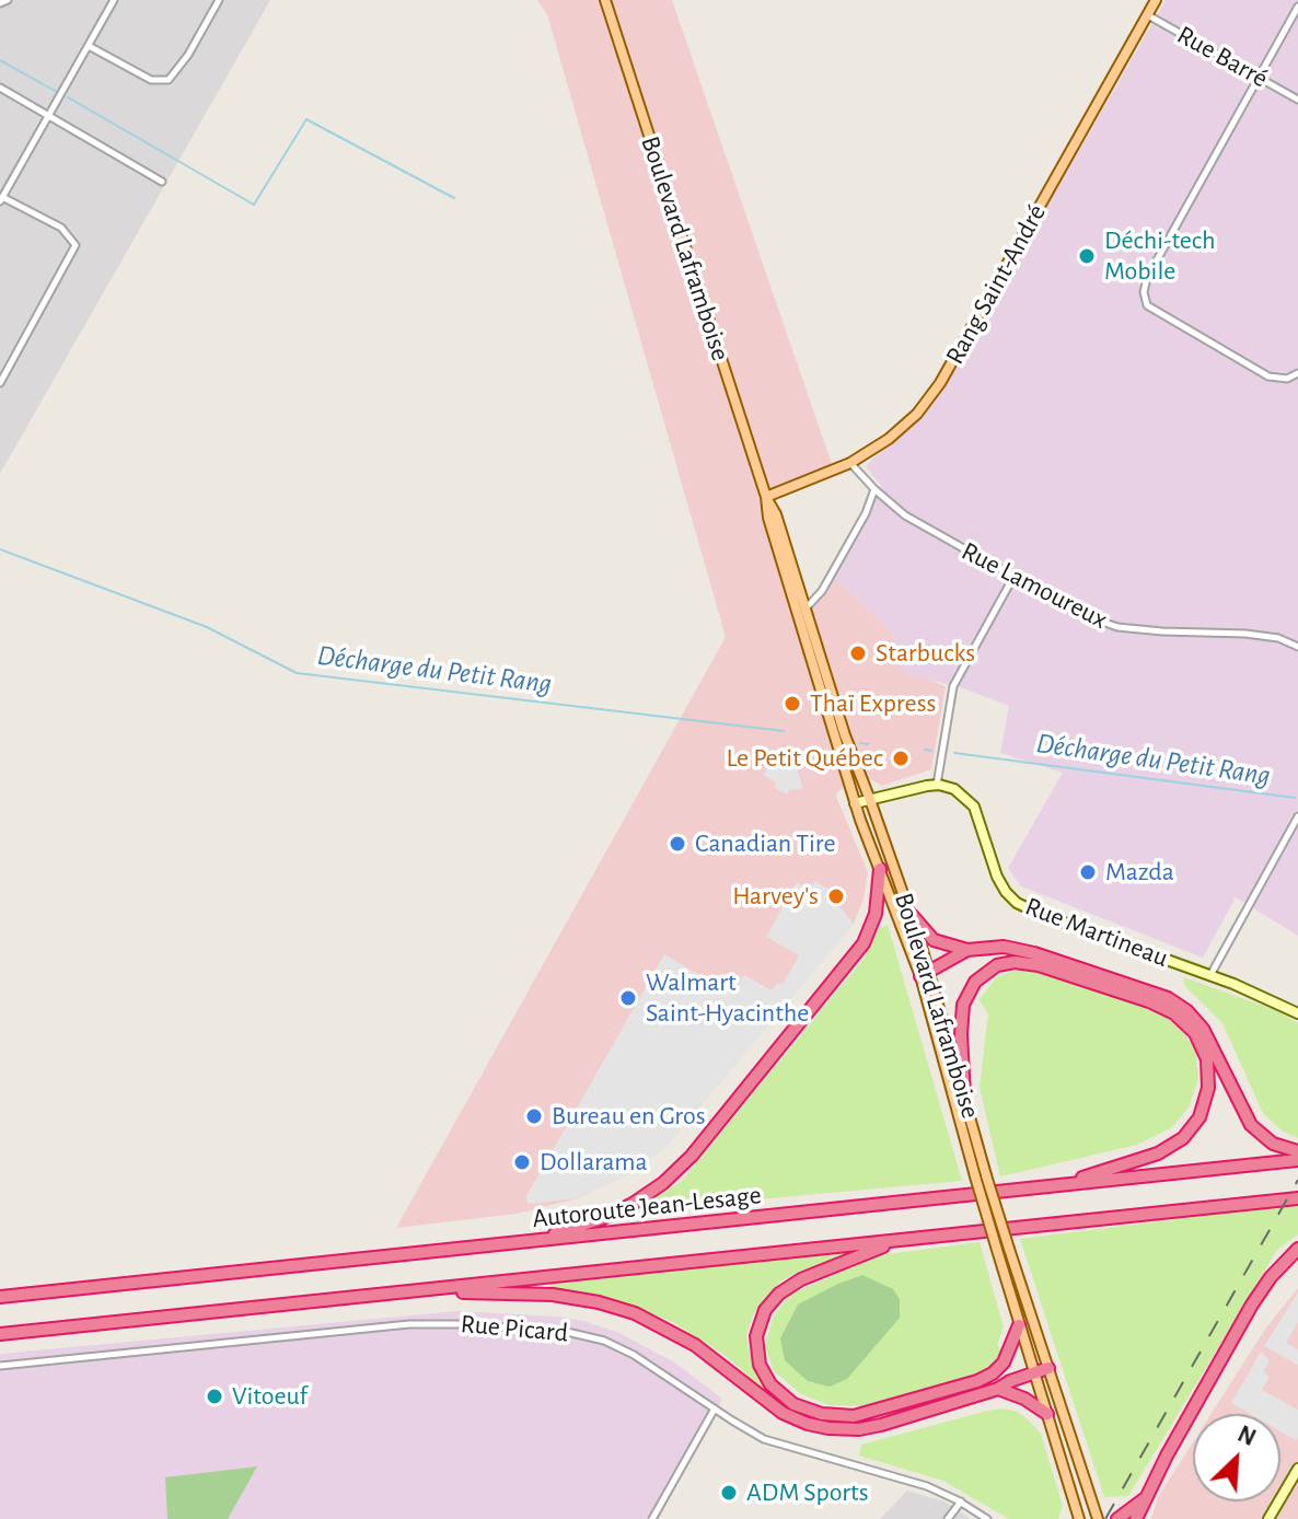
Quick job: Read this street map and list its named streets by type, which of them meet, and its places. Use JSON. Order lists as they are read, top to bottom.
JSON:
{
  "streets": {
    "highway": ["Autoroute Jean-Lesage"],
    "main road": ["Boulevard Laframboise", "Rang Saint-André"],
    "street": [
      "Rue Barré",
      "Rue Lamoureux",
      "Rue Martineau",
      "Rue Picard"
    ]
  },
  "crossings": [
    ["Rue Barré", "Rang Saint-André"],
    ["Boulevard Laframboise", "Rang Saint-André"],
    ["Rang Saint-André", "Rue Lamoureux"]
  ],
  "water": ["Décharge du Petit Rang"],
  "places": [
    "Déchi-tech Mobile",
    "Starbucks",
    "Thaï Express",
    "Le Petit Québec",
    "Canadian Tire",
    "Mazda",
    "Harvey's",
    "Walmart Saint-Hyacinthe",
    "Bureau en Gros",
    "Dollarama",
    "Vitoeuf",
    "ADM Sports"
  ],
  "north": "top right"
}
